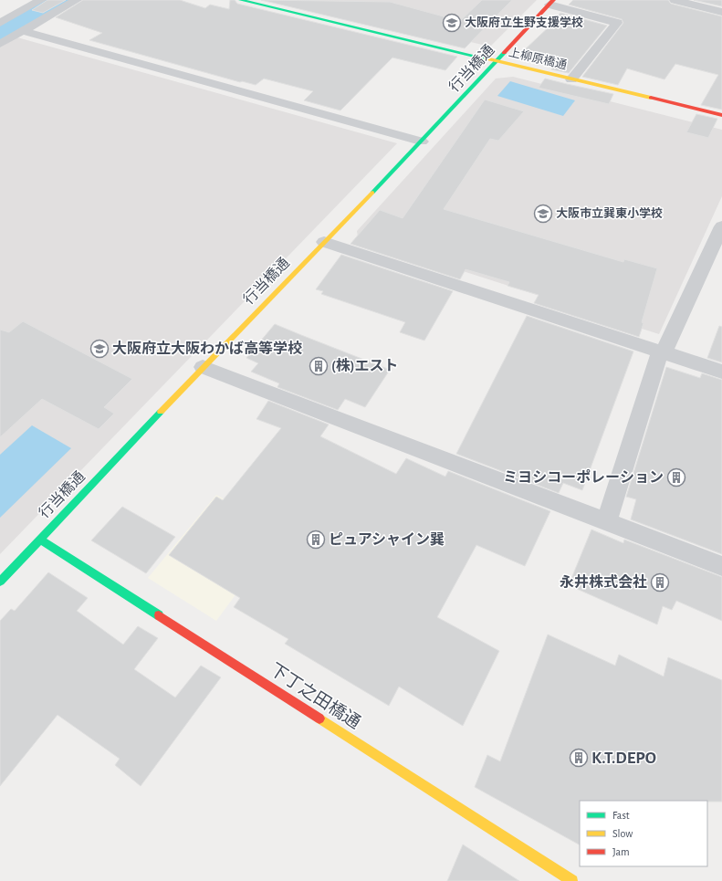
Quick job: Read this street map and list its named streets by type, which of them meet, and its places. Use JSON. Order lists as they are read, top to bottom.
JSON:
{
  "streets": {
    "street": ["上柳原橋通", "行当橋通", "下丁之田橋通"]
  },
  "crossings": [
    ["上柳原橋通", "行当橋通"],
    ["行当橋通", "下丁之田橋通"]
  ],
  "places": {
    "school or university": ["大阪府立生野支援学校", "大阪市立巽東小学校", "大阪府立大阪わかば高等学校"],
    "building": [
      "(株)エスト",
      "ミヨシコーポレーション",
      "ピュアシャイン巽",
      "永井株式会社",
      "K.T.DEPO"
    ]
  },
  "legend": ["Fast", "Slow", "Jam"]
}
